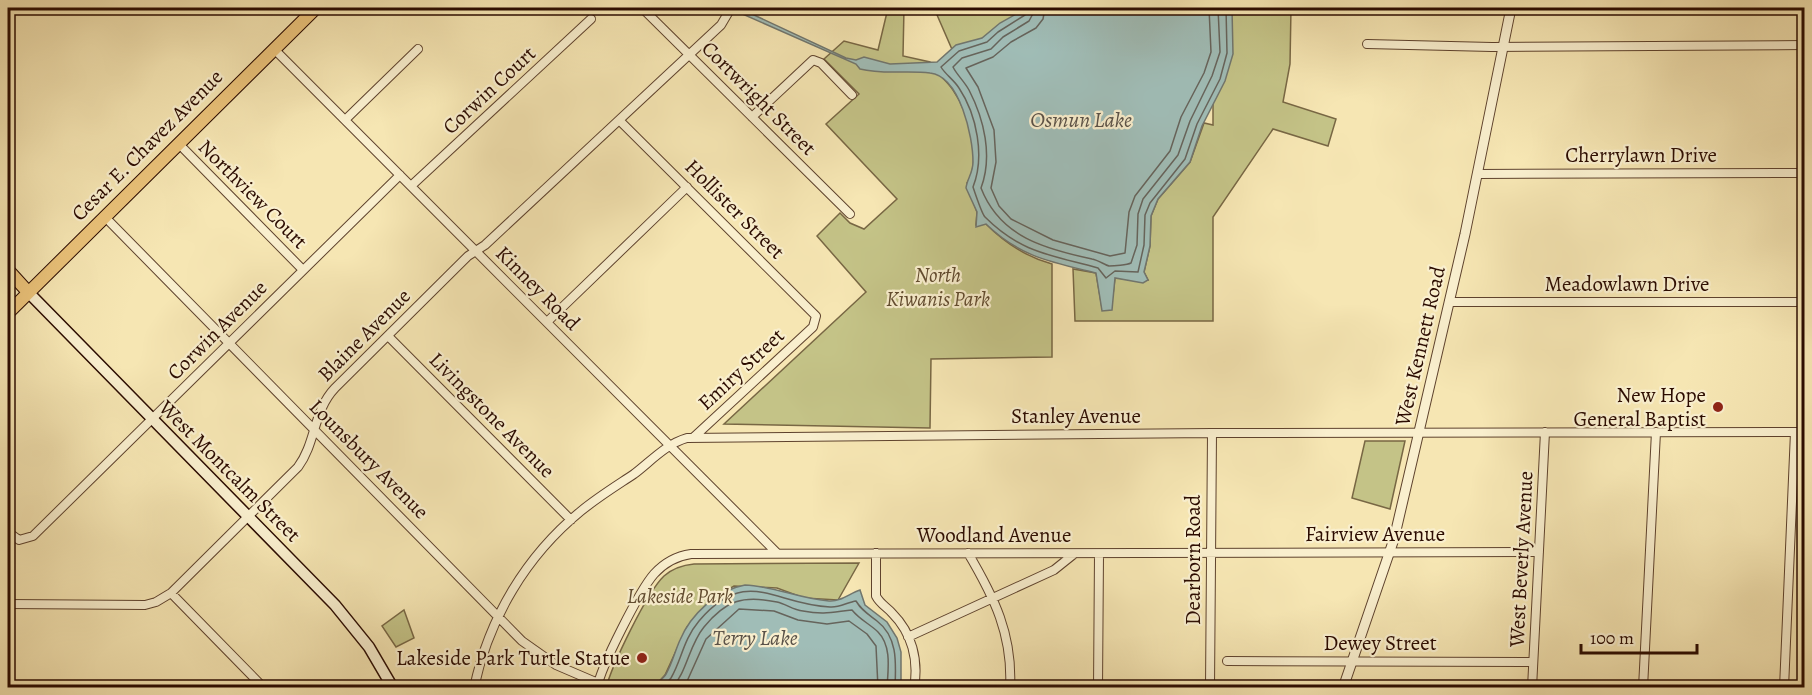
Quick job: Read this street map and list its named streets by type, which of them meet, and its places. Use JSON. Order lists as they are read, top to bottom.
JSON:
{
  "streets": {
    "main road": ["Cesar E. Chavez Avenue", "West Montcalm Street"],
    "street": [
      "Corwin Court",
      "Cortwright Street",
      "Cherrylawn Drive",
      "Northview Court",
      "Hollister Street",
      "Meadowlawn Drive",
      "Kinney Road",
      "Corwin Avenue",
      "Blaine Avenue",
      "West Kennett Road",
      "Emiry Street",
      "Livingstone Avenue",
      "Stanley Avenue",
      "Lounsbury Avenue",
      "Fairview Avenue",
      "Woodland Avenue",
      "West Beverly Avenue",
      "Dearborn Road",
      "Dewey Street"
    ]
  },
  "crossings": [
    ["Corwin Court", "Kinney Road"],
    ["Cortwright Street", "Blaine Avenue"],
    ["Cesar E. Chavez Avenue", "Northview Court"],
    ["Cesar E. Chavez Avenue", "Kinney Road"],
    ["Cesar E. Chavez Avenue", "Lounsbury Avenue"],
    ["Cesar E. Chavez Avenue", "West Montcalm Street"],
    ["Cherrylawn Drive", "West Kennett Road"],
    ["Northview Court", "Corwin Avenue"],
    ["Hollister Street", "Blaine Avenue"],
    ["Hollister Street", "Emiry Street"],
    ["Meadowlawn Drive", "West Kennett Road"],
    ["Kinney Road", "Corwin Avenue"],
    ["Kinney Road", "Blaine Avenue"],
    ["Kinney Road", "Stanley Avenue"],
    ["Kinney Road", "Woodland Avenue"],
    ["Corwin Avenue", "Lounsbury Avenue"],
    ["Corwin Avenue", "West Montcalm Street"],
    ["Blaine Avenue", "Livingstone Avenue"],
    ["Blaine Avenue", "Lounsbury Avenue"],
    ["Blaine Avenue", "West Montcalm Street"],
    ["West Kennett Road", "Stanley Avenue"],
    ["West Kennett Road", "Fairview Avenue"],
    ["West Kennett Road", "Dewey Street"],
    ["Emiry Street", "Stanley Avenue"],
    ["Livingstone Avenue", "Stanley Avenue"],
    ["Stanley Avenue", "Lounsbury Avenue"],
    ["Stanley Avenue", "West Beverly Avenue"],
    ["Stanley Avenue", "Dearborn Road"],
    ["Lounsbury Avenue", "Woodland Avenue"],
    ["Fairview Avenue", "Woodland Avenue"],
    ["Fairview Avenue", "West Beverly Avenue"],
    ["Fairview Avenue", "Dearborn Road"],
    ["Woodland Avenue", "Dearborn Road"],
    ["West Beverly Avenue", "Dewey Street"]
  ],
  "water": ["Osmun Lake", "Terry Lake"],
  "parks": ["North Kiwanis Park", "Lakeside Park"],
  "places": ["New Hope General Baptist", "Lakeside Park Turtle Statue"],
  "scale_bar": "100 m"
}
